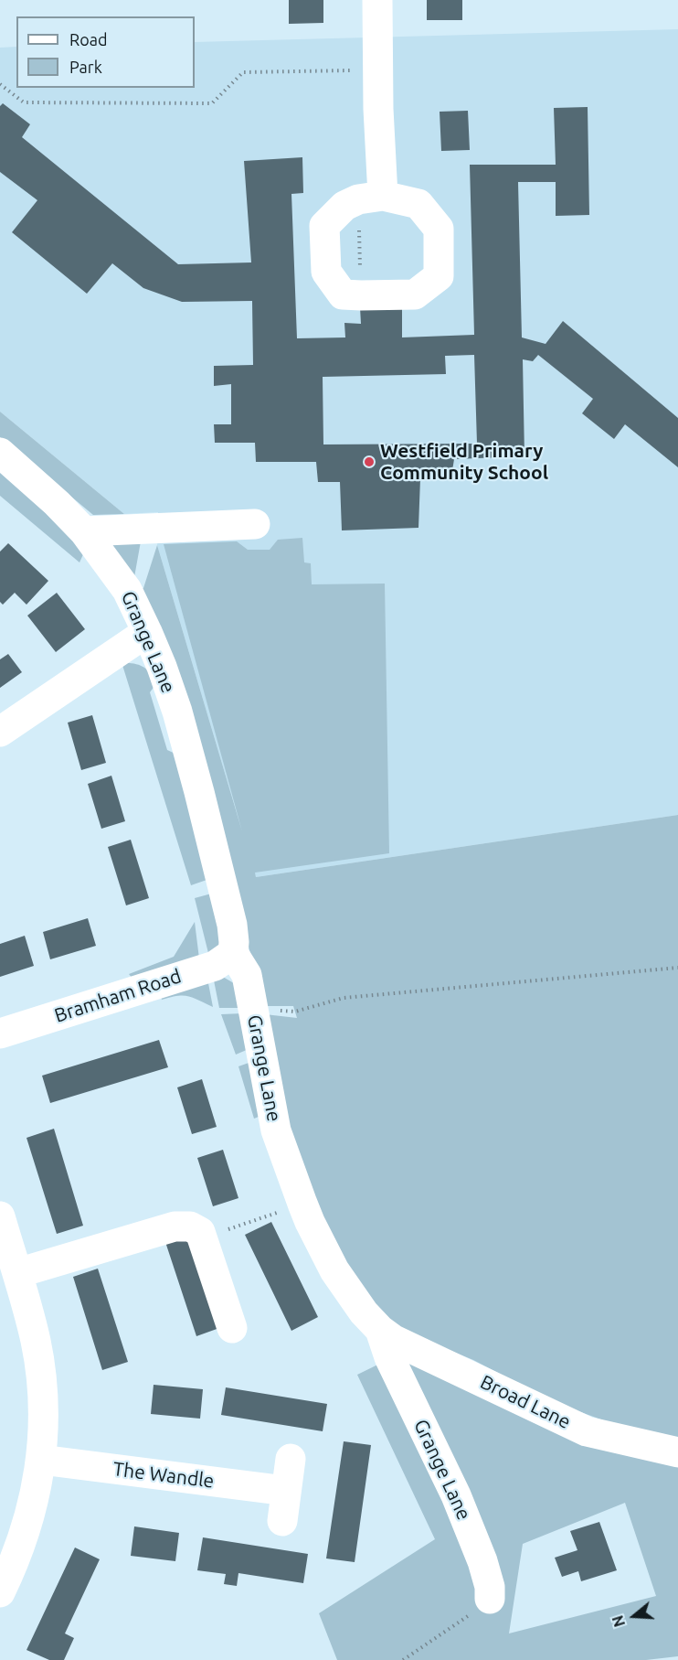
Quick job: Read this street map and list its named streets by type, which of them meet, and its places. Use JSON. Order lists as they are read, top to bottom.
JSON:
{
  "streets": {
    "street": [
      "Grange Lane",
      "Bramham Road",
      "Broad Lane",
      "The Wandle"
    ]
  },
  "crossings": [
    ["Grange Lane", "Bramham Road"],
    ["Grange Lane", "Broad Lane"]
  ],
  "places": ["Westfield Primary Community School"],
  "legend": ["Road", "Park"],
  "north": "left"
}
